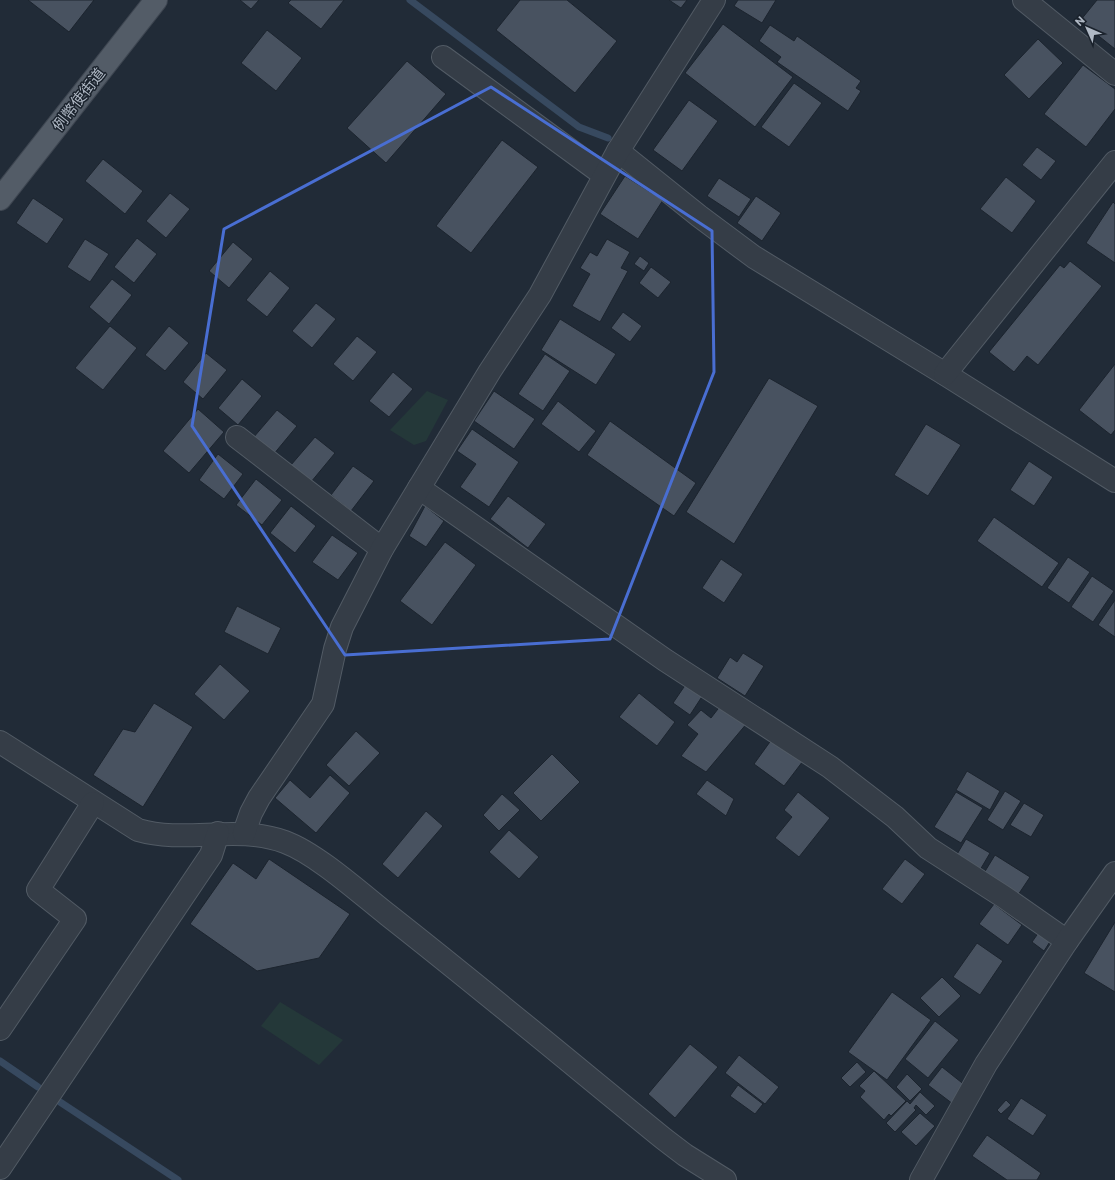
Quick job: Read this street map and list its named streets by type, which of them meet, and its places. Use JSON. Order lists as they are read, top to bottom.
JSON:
{
  "streets": {
    "main road": ["例幣使街道"]
  },
  "north": "top left"
}
